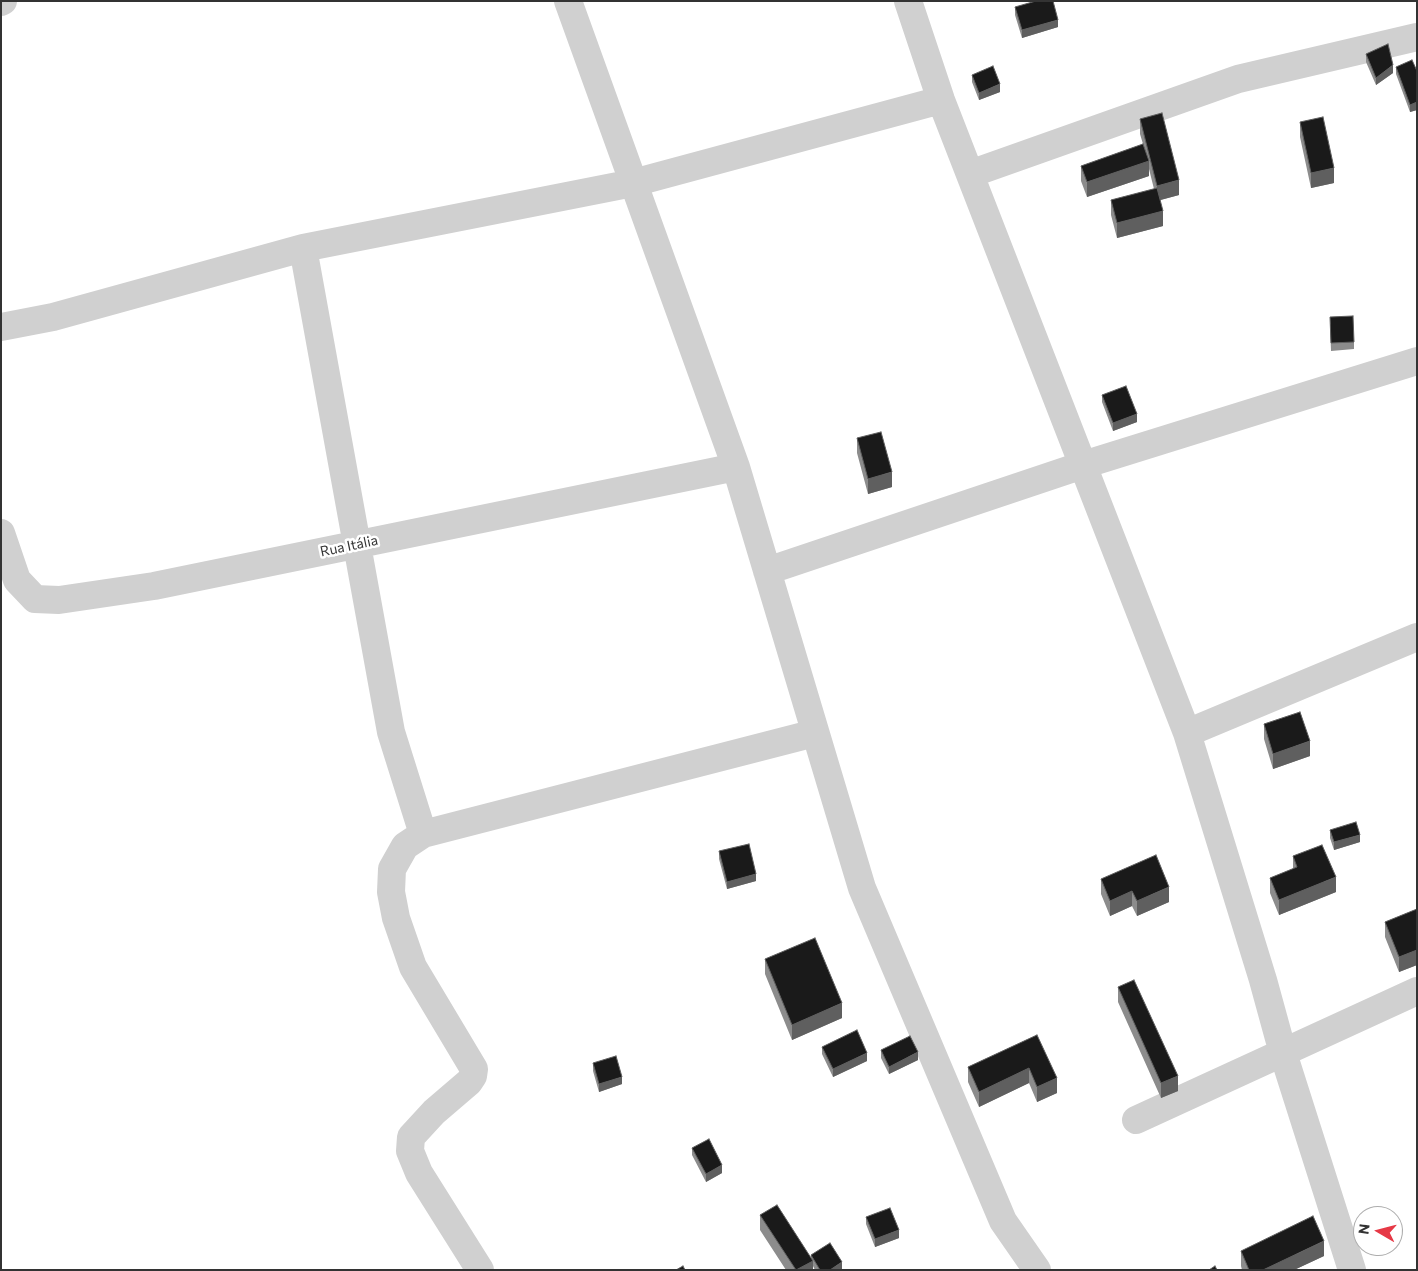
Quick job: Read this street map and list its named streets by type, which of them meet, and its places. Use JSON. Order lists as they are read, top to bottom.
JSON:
{
  "streets": {
    "street": ["Rua Itália"]
  },
  "north": "left"
}
